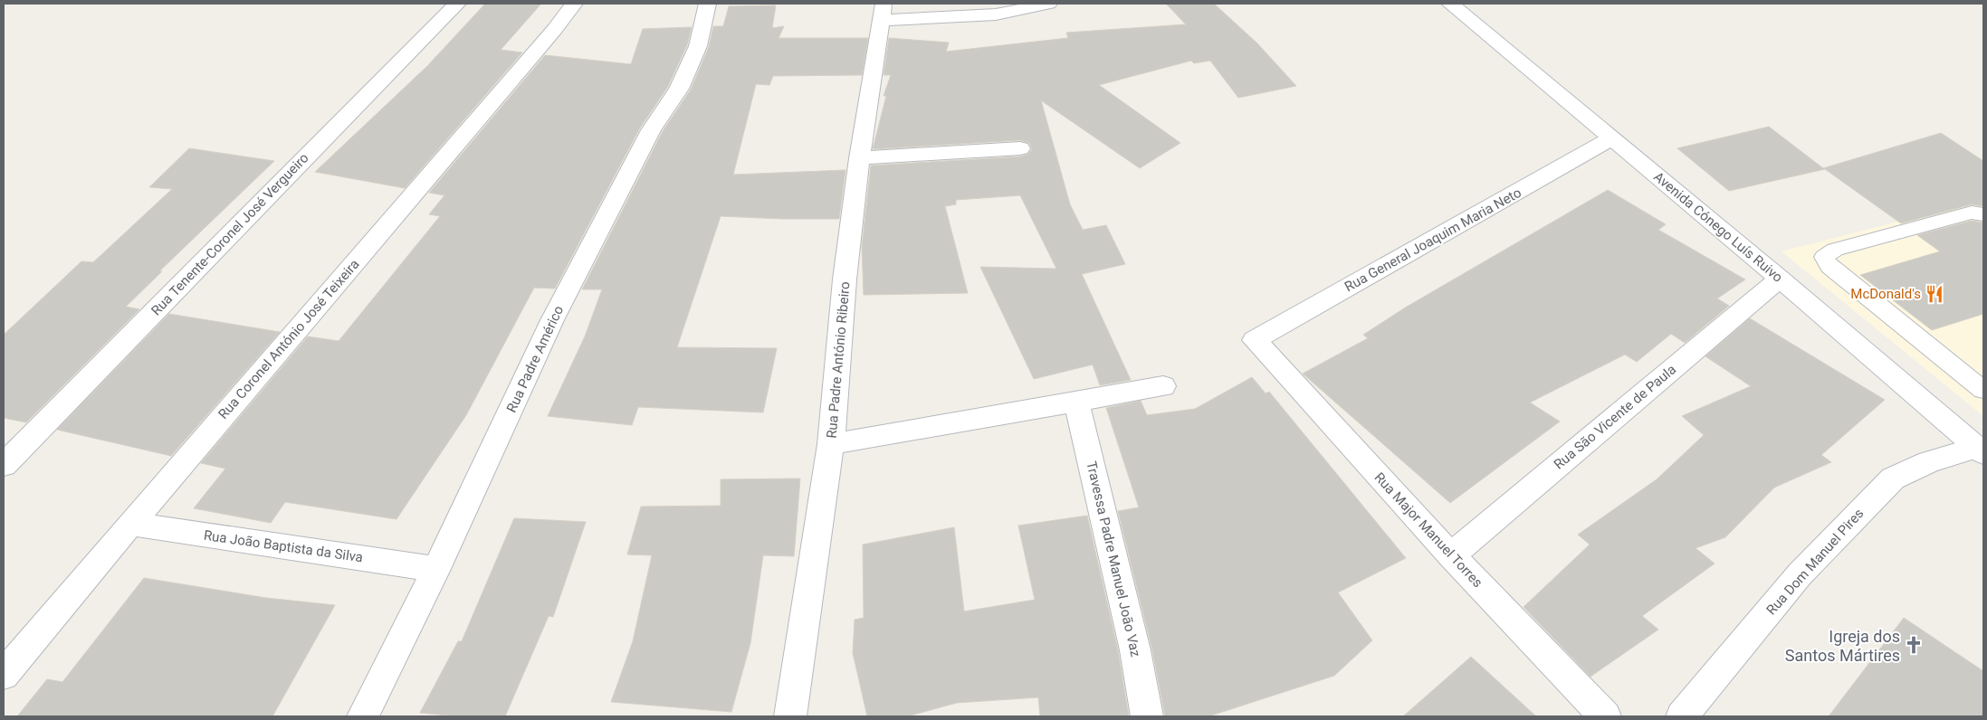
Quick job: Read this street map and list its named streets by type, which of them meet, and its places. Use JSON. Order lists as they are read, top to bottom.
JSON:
{
  "streets": {
    "street": [
      "Avenida Cónego Luís Ruivo",
      "Rua Tenente-Coronel José Vergueiro",
      "Rua General Joaquim Maria Neto",
      "Rua Coronel António José Teixeira",
      "Rua Padre Américo",
      "Rua Padre António Ribeiro",
      "Rua São Vicente de Paula",
      "Rua Major Manuel Torres",
      "Rua João Baptista da Silva",
      "Travessa Padre Manuel João Vaz",
      "Rua Dom Manuel Pires"
    ]
  },
  "crossings": [
    ["Avenida Cónego Luís Ruivo", "Rua General Joaquim Maria Neto"],
    ["Avenida Cónego Luís Ruivo", "Rua São Vicente de Paula"],
    ["Avenida Cónego Luís Ruivo", "Rua Dom Manuel Pires"],
    ["Rua General Joaquim Maria Neto", "Rua Major Manuel Torres"],
    ["Rua Coronel António José Teixeira", "Rua João Baptista da Silva"],
    ["Rua Padre Américo", "Rua João Baptista da Silva"],
    ["Rua São Vicente de Paula", "Rua Major Manuel Torres"]
  ],
  "places": {
    "restaurant": ["McDonald's"],
    "church": ["Igreja dos Santos Mártires"]
  }
}
